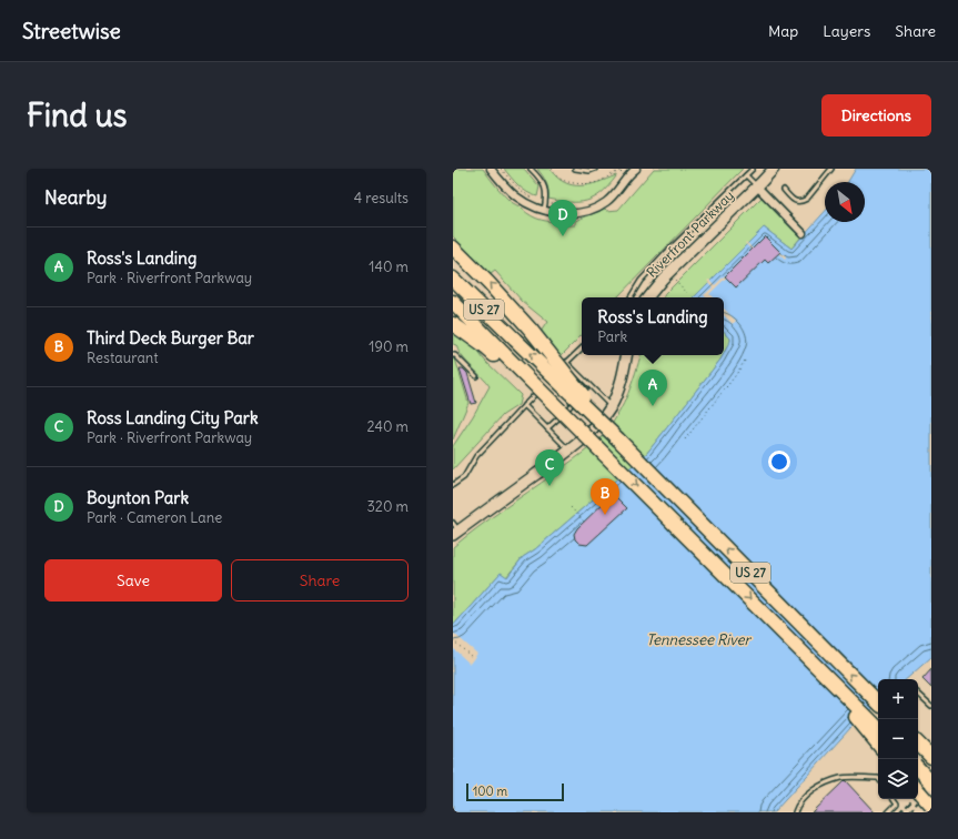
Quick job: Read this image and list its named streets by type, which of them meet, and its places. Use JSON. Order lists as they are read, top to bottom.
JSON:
{
  "streets": {
    "highway": ["US 27"],
    "main road": ["Riverfront Parkway"]
  },
  "water": ["Tennessee River"],
  "scale_bar": "100 m",
  "north": "bottom right",
  "page": {
    "header": "Streetwise",
    "nav": ["Map", "Layers", "Share"],
    "buttons": [
      "Directions",
      ["Save", "Share"]
    ],
    "title": "Find us",
    "heading": ["Nearby", "4 results"],
    "pins": [
      "D",
      "A",
      "C",
      "B"
    ],
    "list": [
      {
        "mark": "A",
        "name": "Ross's Landing",
        "note": "Park · Riverfront Parkway",
        "value": "140 m"
      },
      {
        "mark": "B",
        "name": "Third Deck Burger Bar",
        "note": "Restaurant",
        "value": "190 m"
      },
      {
        "mark": "C",
        "name": "Ross Landing City Park",
        "note": "Park · Riverfront Parkway",
        "value": "240 m"
      },
      {
        "mark": "D",
        "name": "Boynton Park",
        "note": "Park · Cameron Lane",
        "value": "320 m"
      }
    ],
    "popup": ["Ross's Landing", "Park"],
    "map_buttons": ["+", "−"],
    "scale": "100 m"
  }
}
